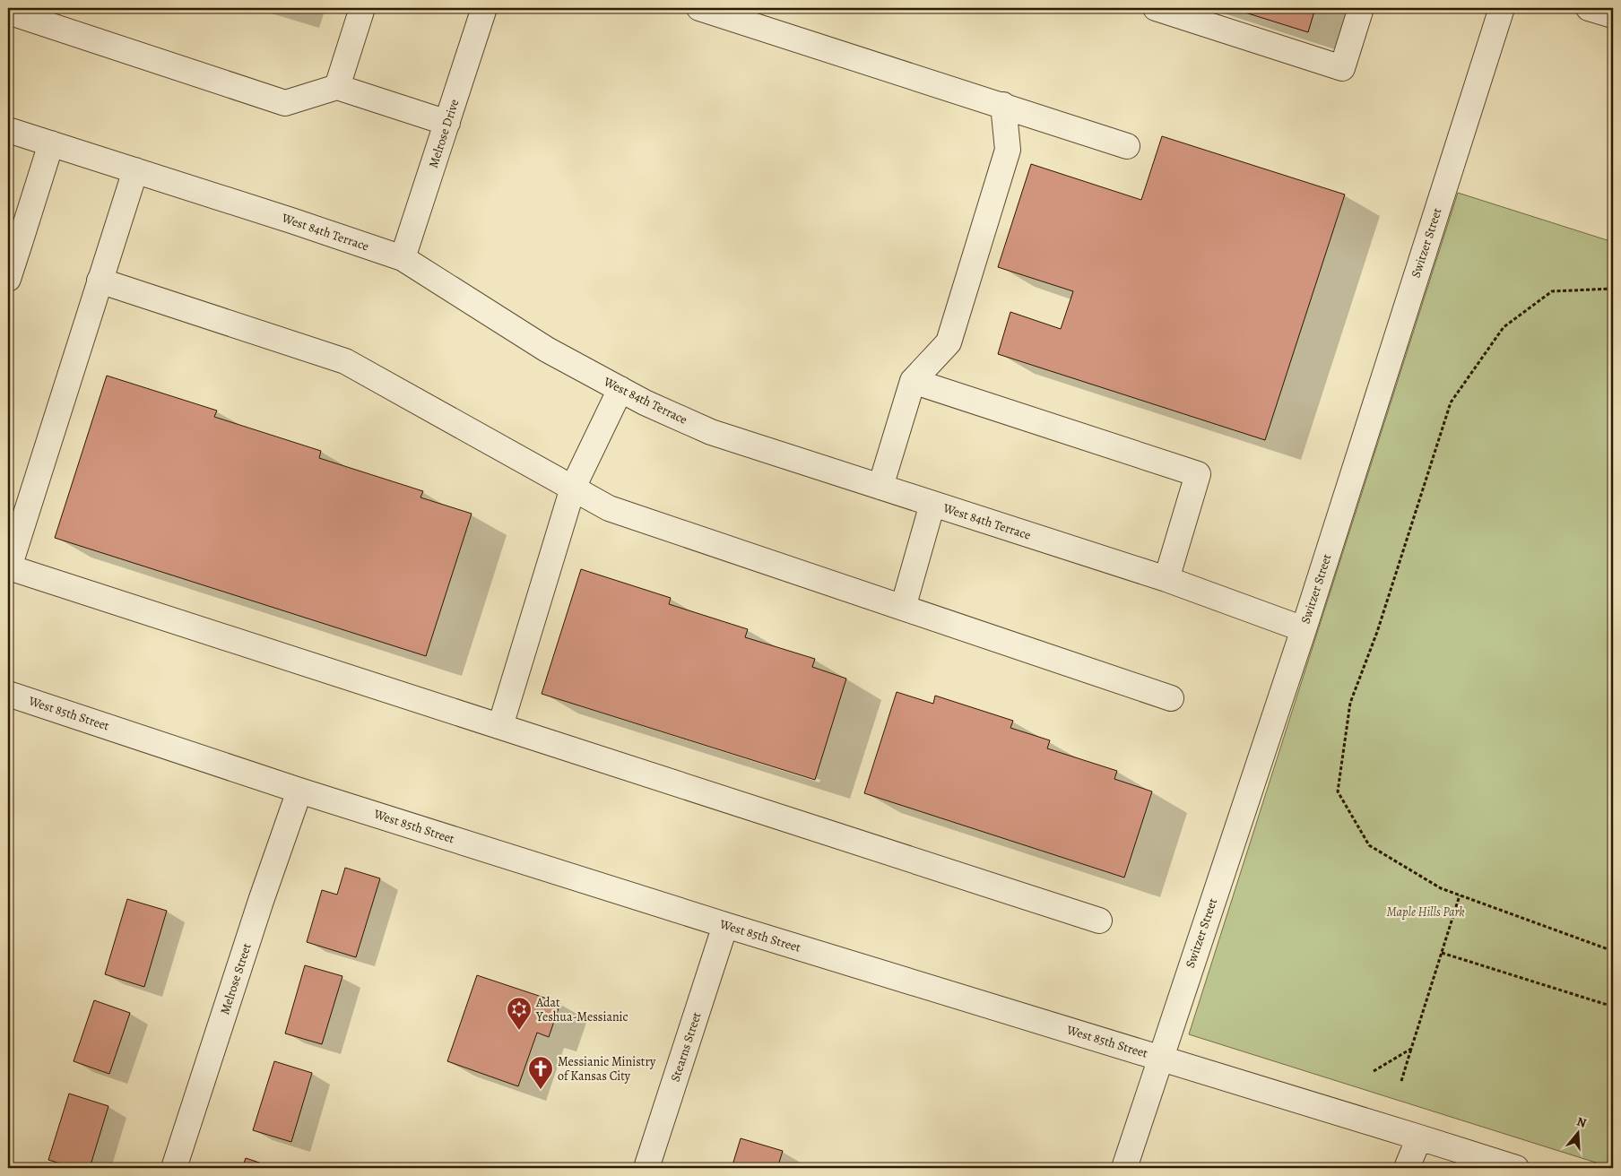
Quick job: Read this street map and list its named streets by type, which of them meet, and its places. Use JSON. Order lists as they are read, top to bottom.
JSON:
{
  "streets": {
    "street": [
      "Melrose Drive",
      "West 84th Terrace",
      "Switzer Street",
      "West 85th Street",
      "Melrose Street",
      "Stearns Street"
    ]
  },
  "crossings": [
    ["Melrose Drive", "West 84th Terrace"],
    ["West 84th Terrace", "Switzer Street"],
    ["Switzer Street", "West 85th Street"],
    ["West 85th Street", "Melrose Street"],
    ["West 85th Street", "Stearns Street"]
  ],
  "parks": ["Maple Hills Park"],
  "places": {
    "synagogue": ["Adat Yeshua-Messianic"],
    "church": ["Messianic Ministry of Kansas City"]
  },
  "north": "top"
}
